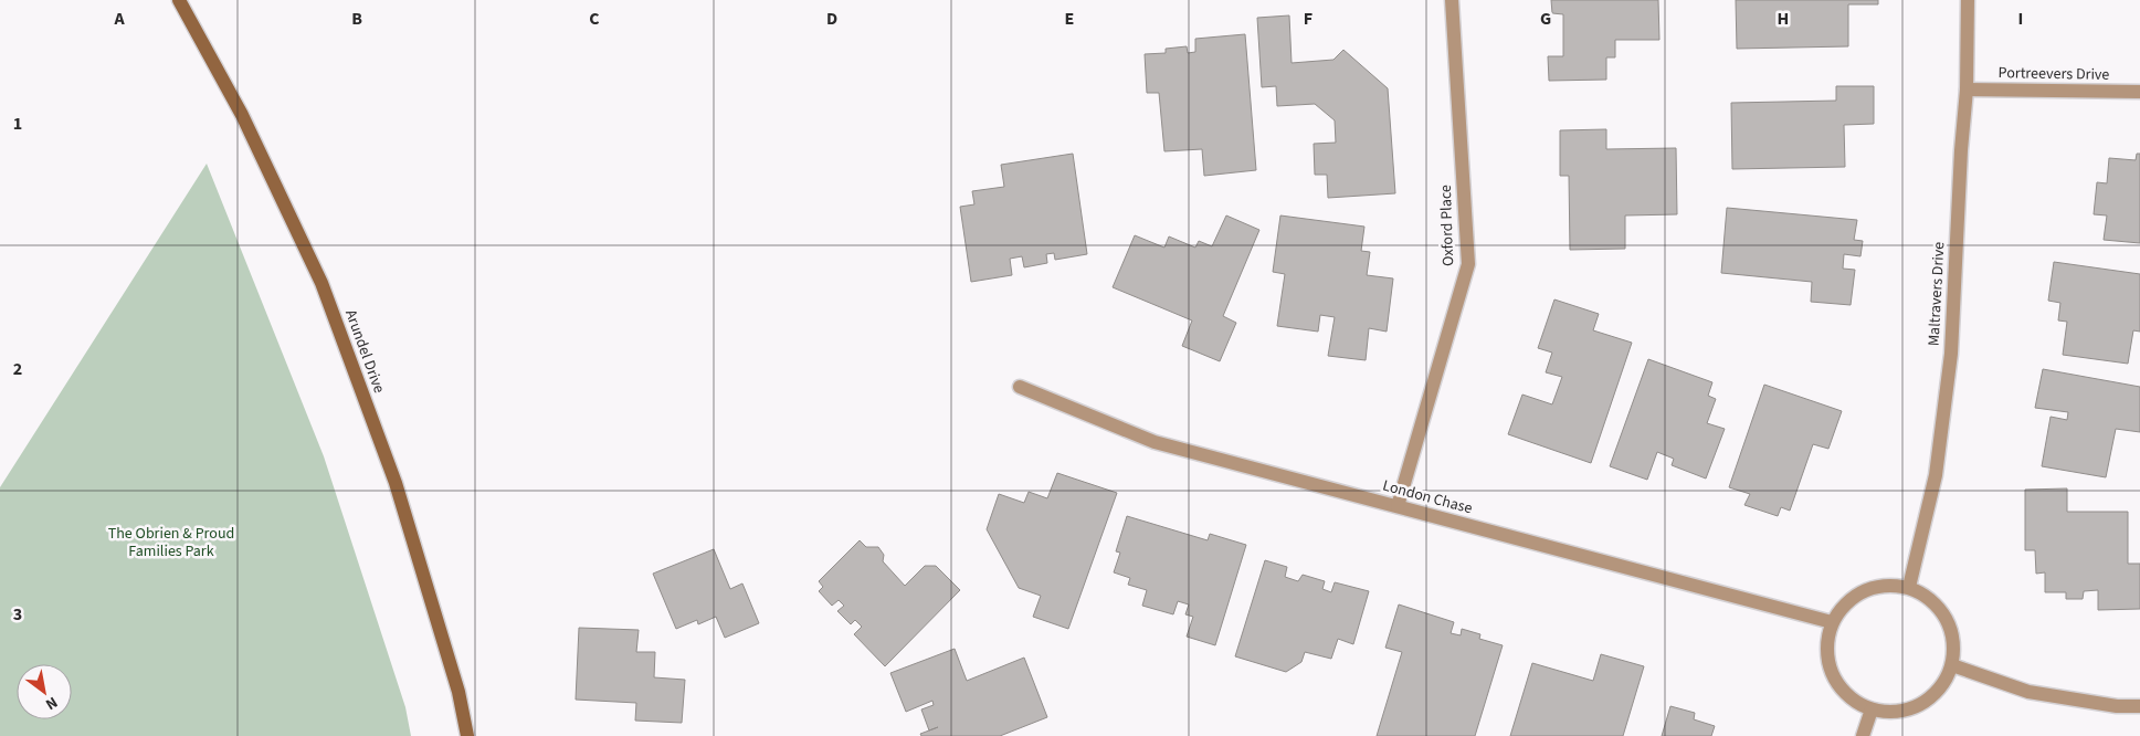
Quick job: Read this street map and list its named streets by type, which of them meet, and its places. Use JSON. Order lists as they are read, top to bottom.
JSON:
{
  "streets": {
    "main road": ["Arundel Drive"],
    "street": [
      "Portreevers Drive",
      "Oxford Place",
      "Maltravers Drive",
      "London Chase"
    ]
  },
  "crossings": [
    ["Portreevers Drive", "Maltravers Drive"],
    ["Oxford Place", "London Chase"],
    ["Maltravers Drive", "London Chase"]
  ],
  "parks": ["The Obrien & Proud Families Park"],
  "north": "bottom right",
  "grid": {
    "columns": [
      "A",
      "B",
      "C",
      "D",
      "E",
      "F",
      "G",
      "H",
      "I"
    ],
    "rows": ["1", "2", "3"]
  }
}
